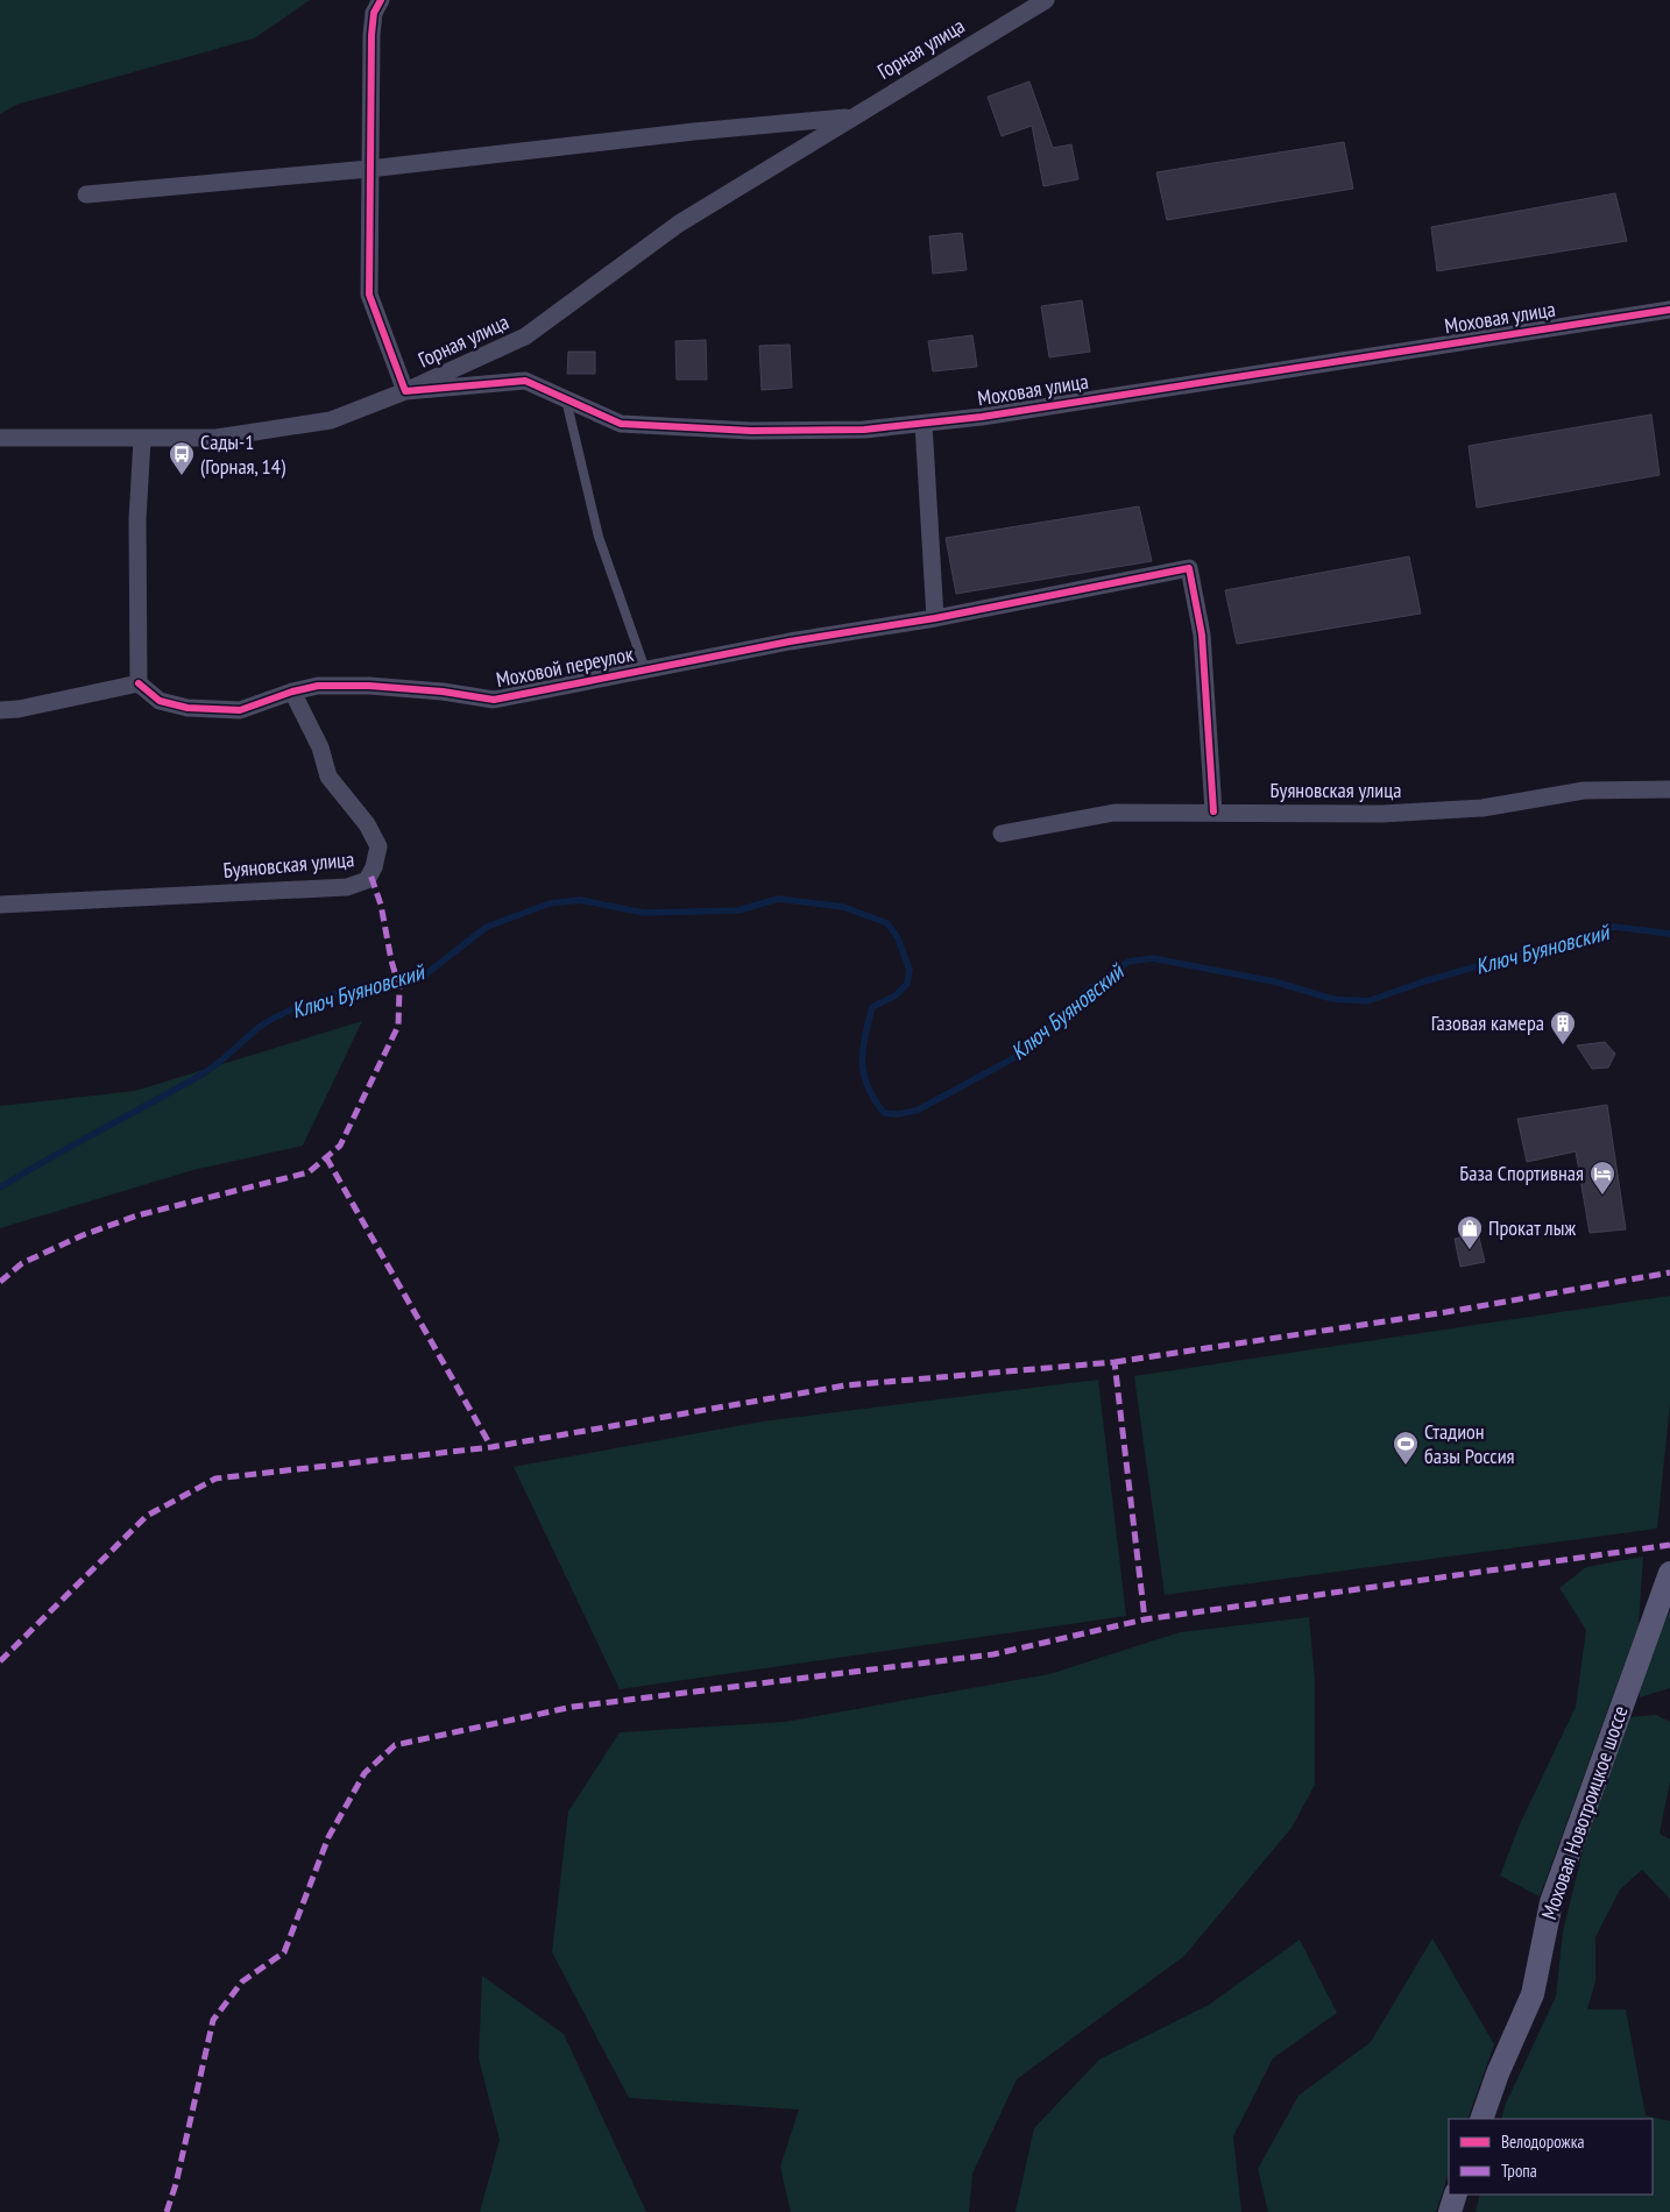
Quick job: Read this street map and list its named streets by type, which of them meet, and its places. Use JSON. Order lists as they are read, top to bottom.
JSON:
{
  "streets": {
    "main road": ["Моховая Новотроицкое шоссе"],
    "street": [
      "Горная улица",
      "Моховая улица",
      "Моховой переулок",
      "Буяновская улица"
    ]
  },
  "crossings": [
    ["Горная улица", "Моховая улица"],
    ["Моховой переулок", "Буяновская улица"]
  ],
  "water": ["Ключ Буяновский"],
  "places": {
    "bus stop": ["Сады-1 (Горная, 14)"],
    "building": ["Газовая камера"],
    "hotel": ["База Спортивная"],
    "shop": ["Прокат лыж"],
    "sports": ["Стадион базы Россия"]
  },
  "legend": ["Велодорожка", "Тропа"]
}
